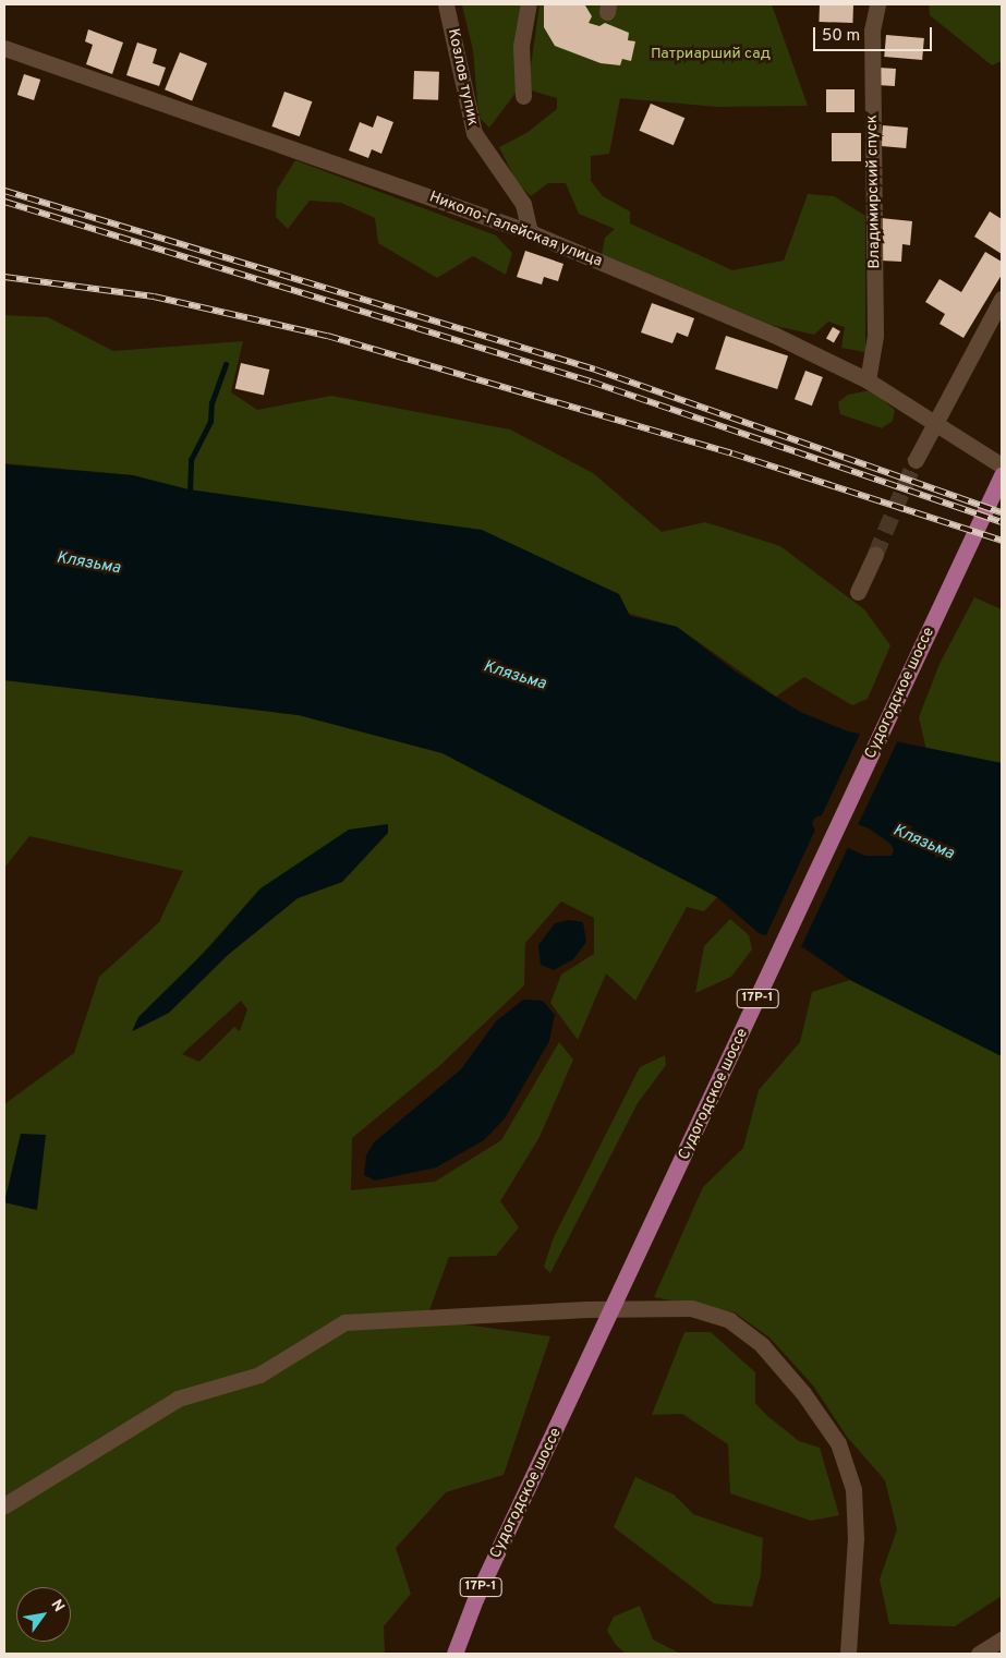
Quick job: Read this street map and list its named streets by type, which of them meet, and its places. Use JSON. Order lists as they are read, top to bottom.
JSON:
{
  "streets": {
    "main road": ["Судогодское шоссе", "17Р-1"],
    "street": ["Козлов тупик", "Владимирский спуск", "Николо-Галейская улица"]
  },
  "crossings": [
    ["Козлов тупик", "Николо-Галейская улица"],
    ["Владимирский спуск", "Николо-Галейская улица"]
  ],
  "water": ["Клязьма"],
  "parks": ["Патриарший сад"],
  "scale_bar": "50 m",
  "north": "top right"
}
